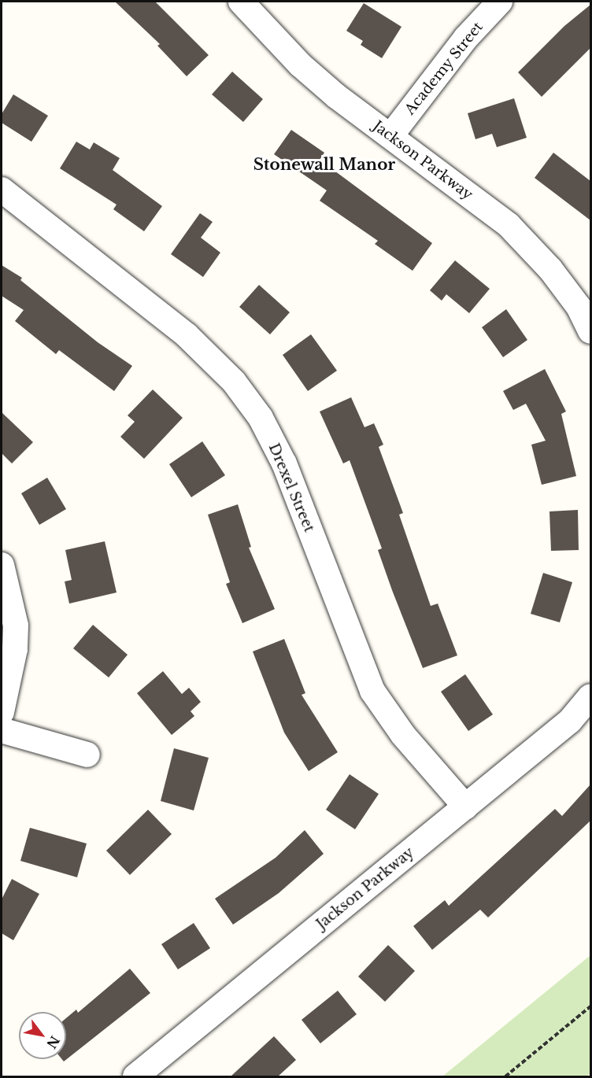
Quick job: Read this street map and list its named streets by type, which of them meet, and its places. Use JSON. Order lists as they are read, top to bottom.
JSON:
{
  "streets": {
    "street": ["Academy Street", "Jackson Parkway", "Drexel Street"]
  },
  "crossings": [
    ["Academy Street", "Jackson Parkway"],
    ["Jackson Parkway", "Drexel Street"]
  ],
  "districts": ["Stonewall Manor"],
  "north": "bottom right"
}
